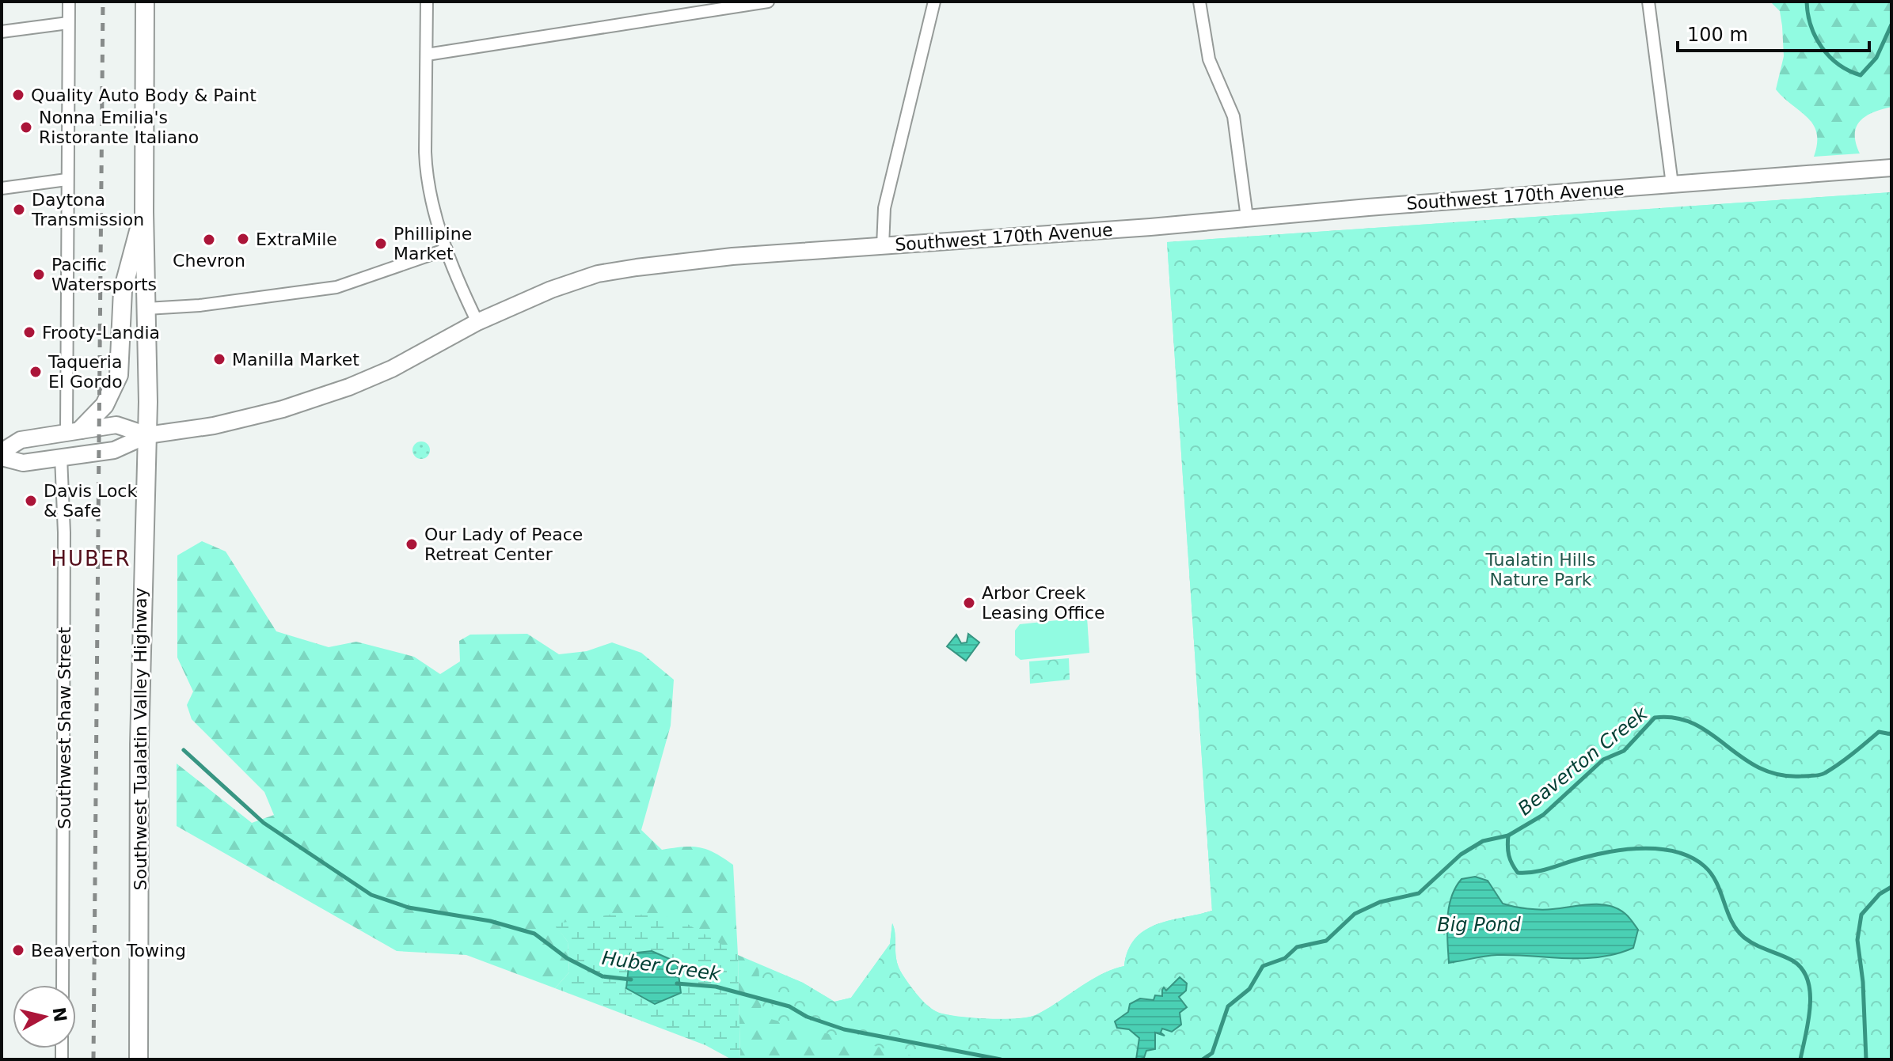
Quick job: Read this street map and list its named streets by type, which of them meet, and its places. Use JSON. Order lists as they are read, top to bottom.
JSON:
{
  "streets": {
    "main road": ["Southwest 170th Avenue", "Southwest Tualatin Valley Highway"],
    "street": ["Southwest Shaw Street"]
  },
  "crossings": [
    ["Southwest 170th Avenue", "Southwest Shaw Street"],
    ["Southwest 170th Avenue", "Southwest Tualatin Valley Highway"]
  ],
  "districts": ["HUBER"],
  "water": ["Beaverton Creek", "Big Pond", "Huber Creek"],
  "parks": ["Tualatin Hills Nature Park"],
  "places": [
    "Quality Auto Body & Paint",
    "Nonna Emilia's Ristorante Italiano",
    "Daytona Transmission",
    "ExtraMile",
    "Chevron",
    "Phillipine Market",
    "Pacific Watersports",
    "Frooty-Landia",
    "Manilla Market",
    "Taqueria El Gordo",
    "Davis Lock & Safe",
    "Our Lady of Peace Retreat Center",
    "Arbor Creek Leasing Office",
    "Beaverton Towing"
  ],
  "scale_bar": "100 m",
  "north": "right"
}
